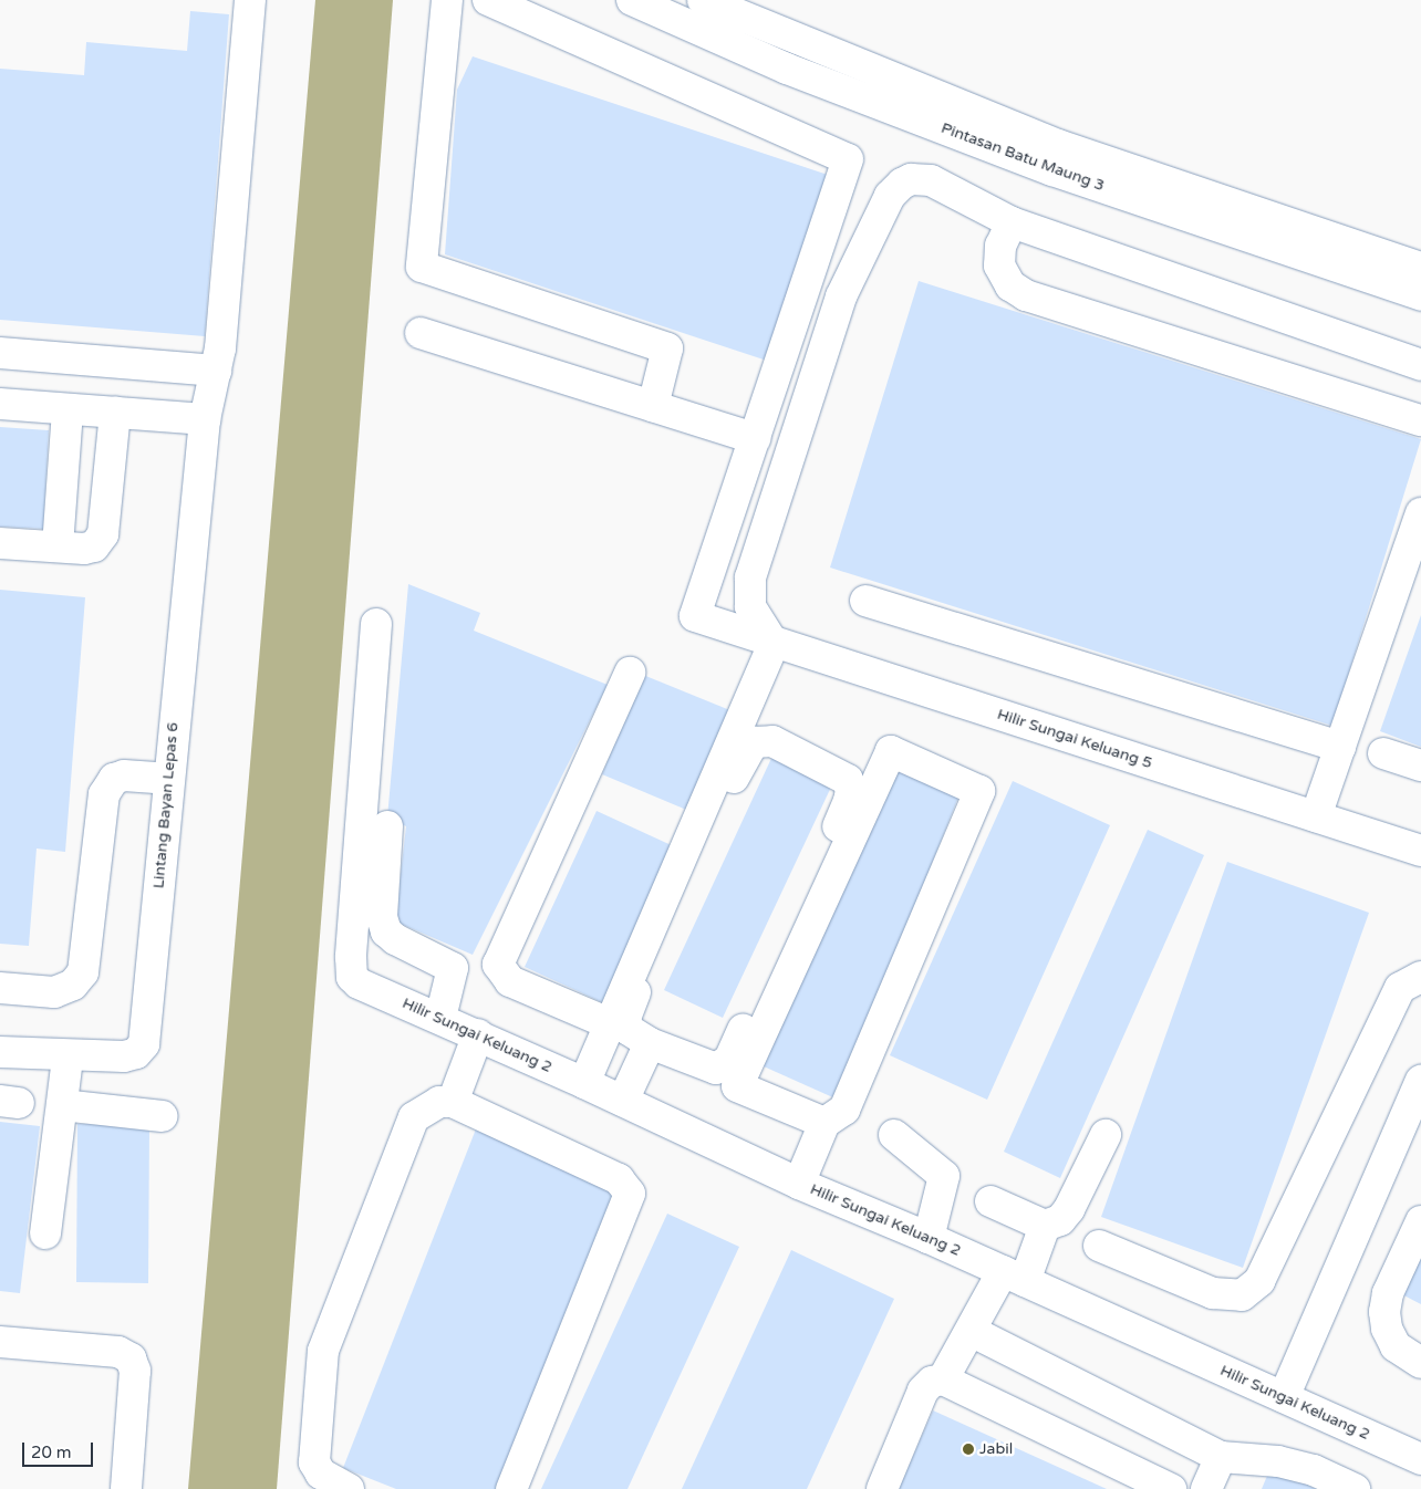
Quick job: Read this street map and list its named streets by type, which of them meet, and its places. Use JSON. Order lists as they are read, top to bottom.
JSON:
{
  "streets": {
    "street": [
      "Pintasan Batu Maung 3",
      "Hilir Sungai Keluang 5",
      "Lintang Bayan Lepas 6",
      "Hilir Sungai Keluang 2"
    ]
  },
  "places": ["Jabil"],
  "scale_bar": "20 m"
}
